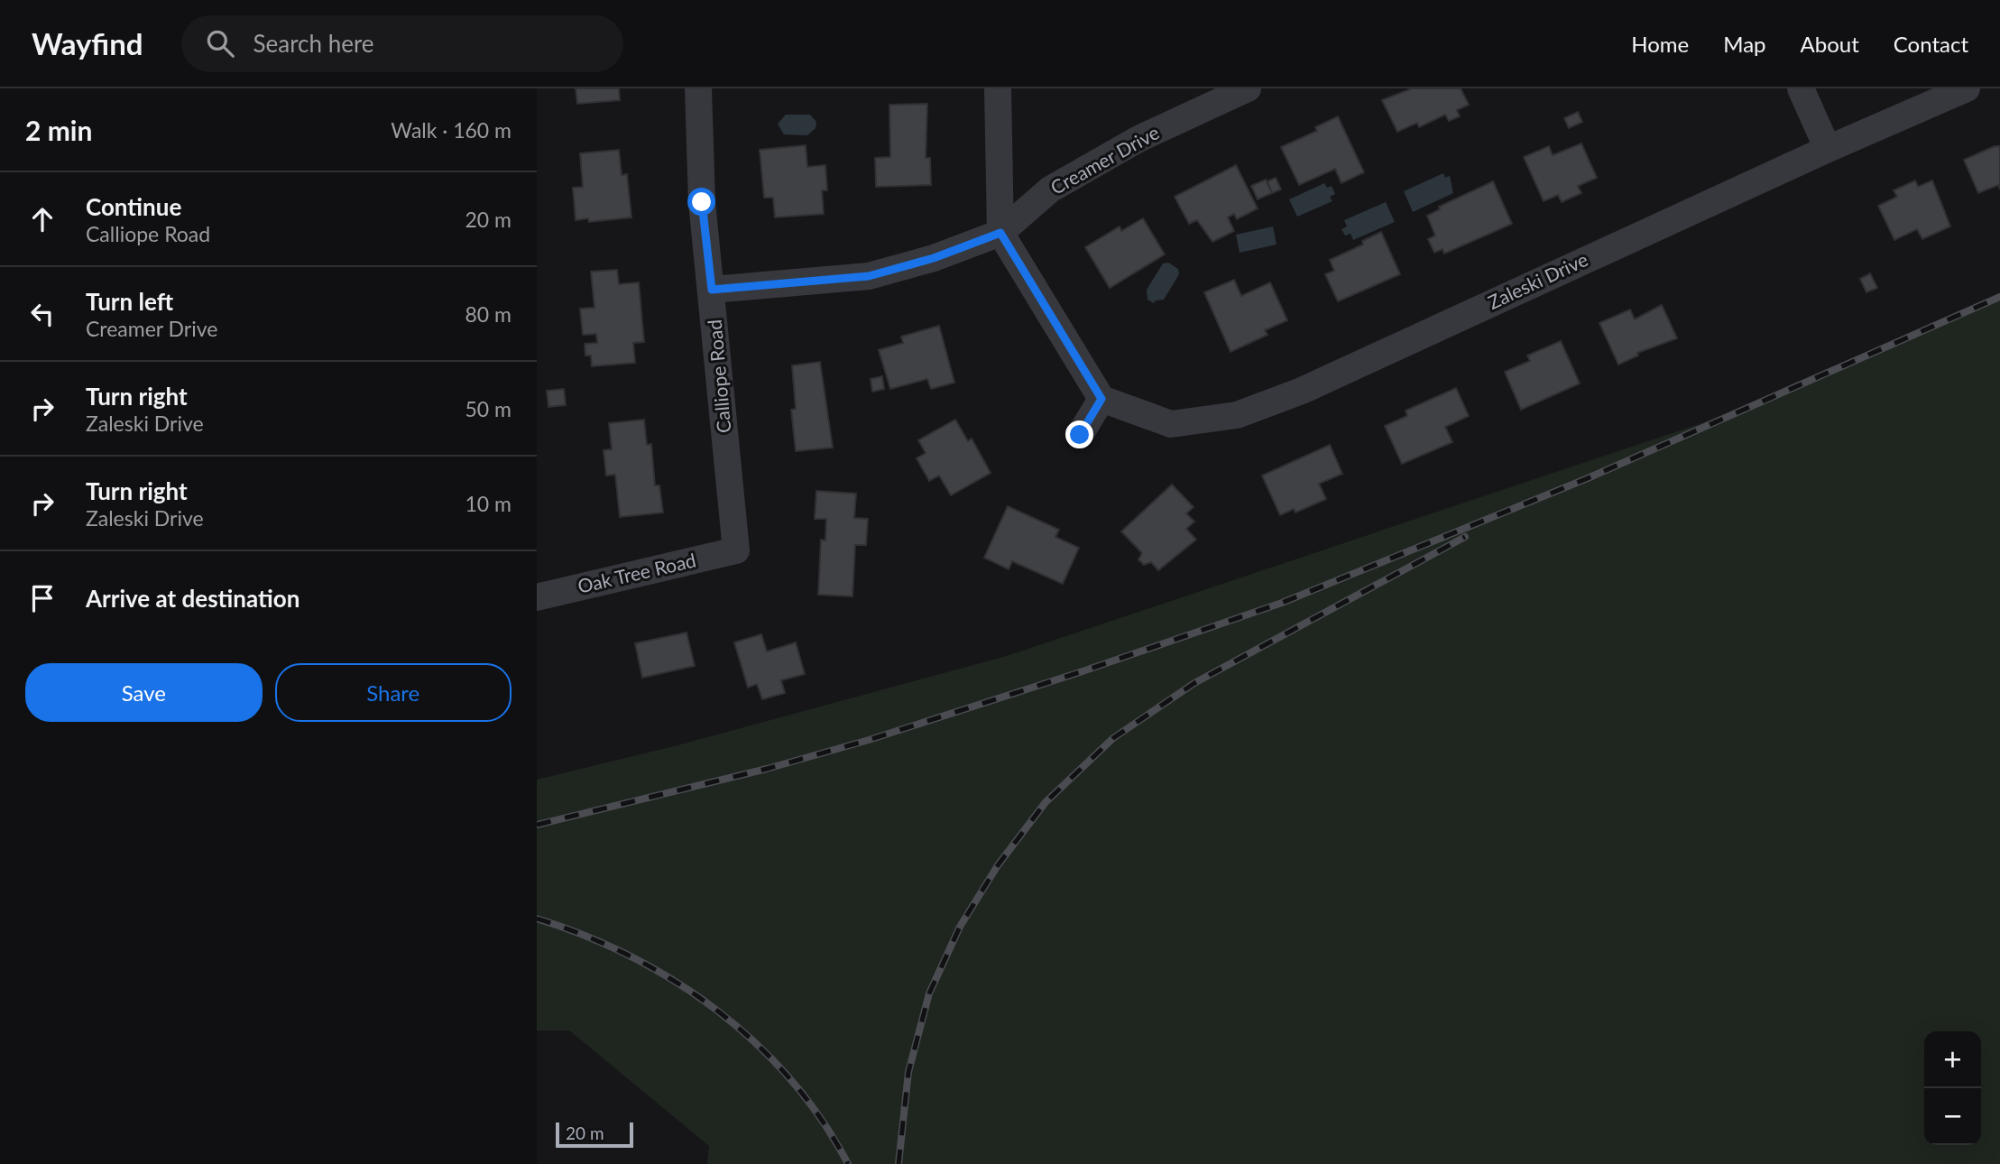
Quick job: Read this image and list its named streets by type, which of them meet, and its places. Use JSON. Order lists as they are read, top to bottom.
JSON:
{
  "streets": {
    "street": [
      "Creamer Drive",
      "Zaleski Drive",
      "Calliope Road",
      "Oak Tree Road"
    ]
  },
  "crossings": [
    ["Creamer Drive", "Calliope Road"],
    ["Calliope Road", "Oak Tree Road"]
  ],
  "scale_bar": "20 m",
  "page": {
    "header": "Wayfind",
    "search": "Search here",
    "nav": [
      "Home",
      "Map",
      "About",
      "Contact"
    ],
    "heading": ["2 min", "Walk · 160 m"],
    "list": [
      ["Continue", "Calliope Road", "20 m"],
      ["Turn left", "Creamer Drive", "80 m"],
      ["Turn right", "Zaleski Drive", "50 m"],
      ["Turn right", "Zaleski Drive", "10 m"],
      "Arrive at destination"
    ],
    "buttons": ["Save", "Share"],
    "map_buttons": ["+", "−"],
    "scale": "20 m"
  }
}
